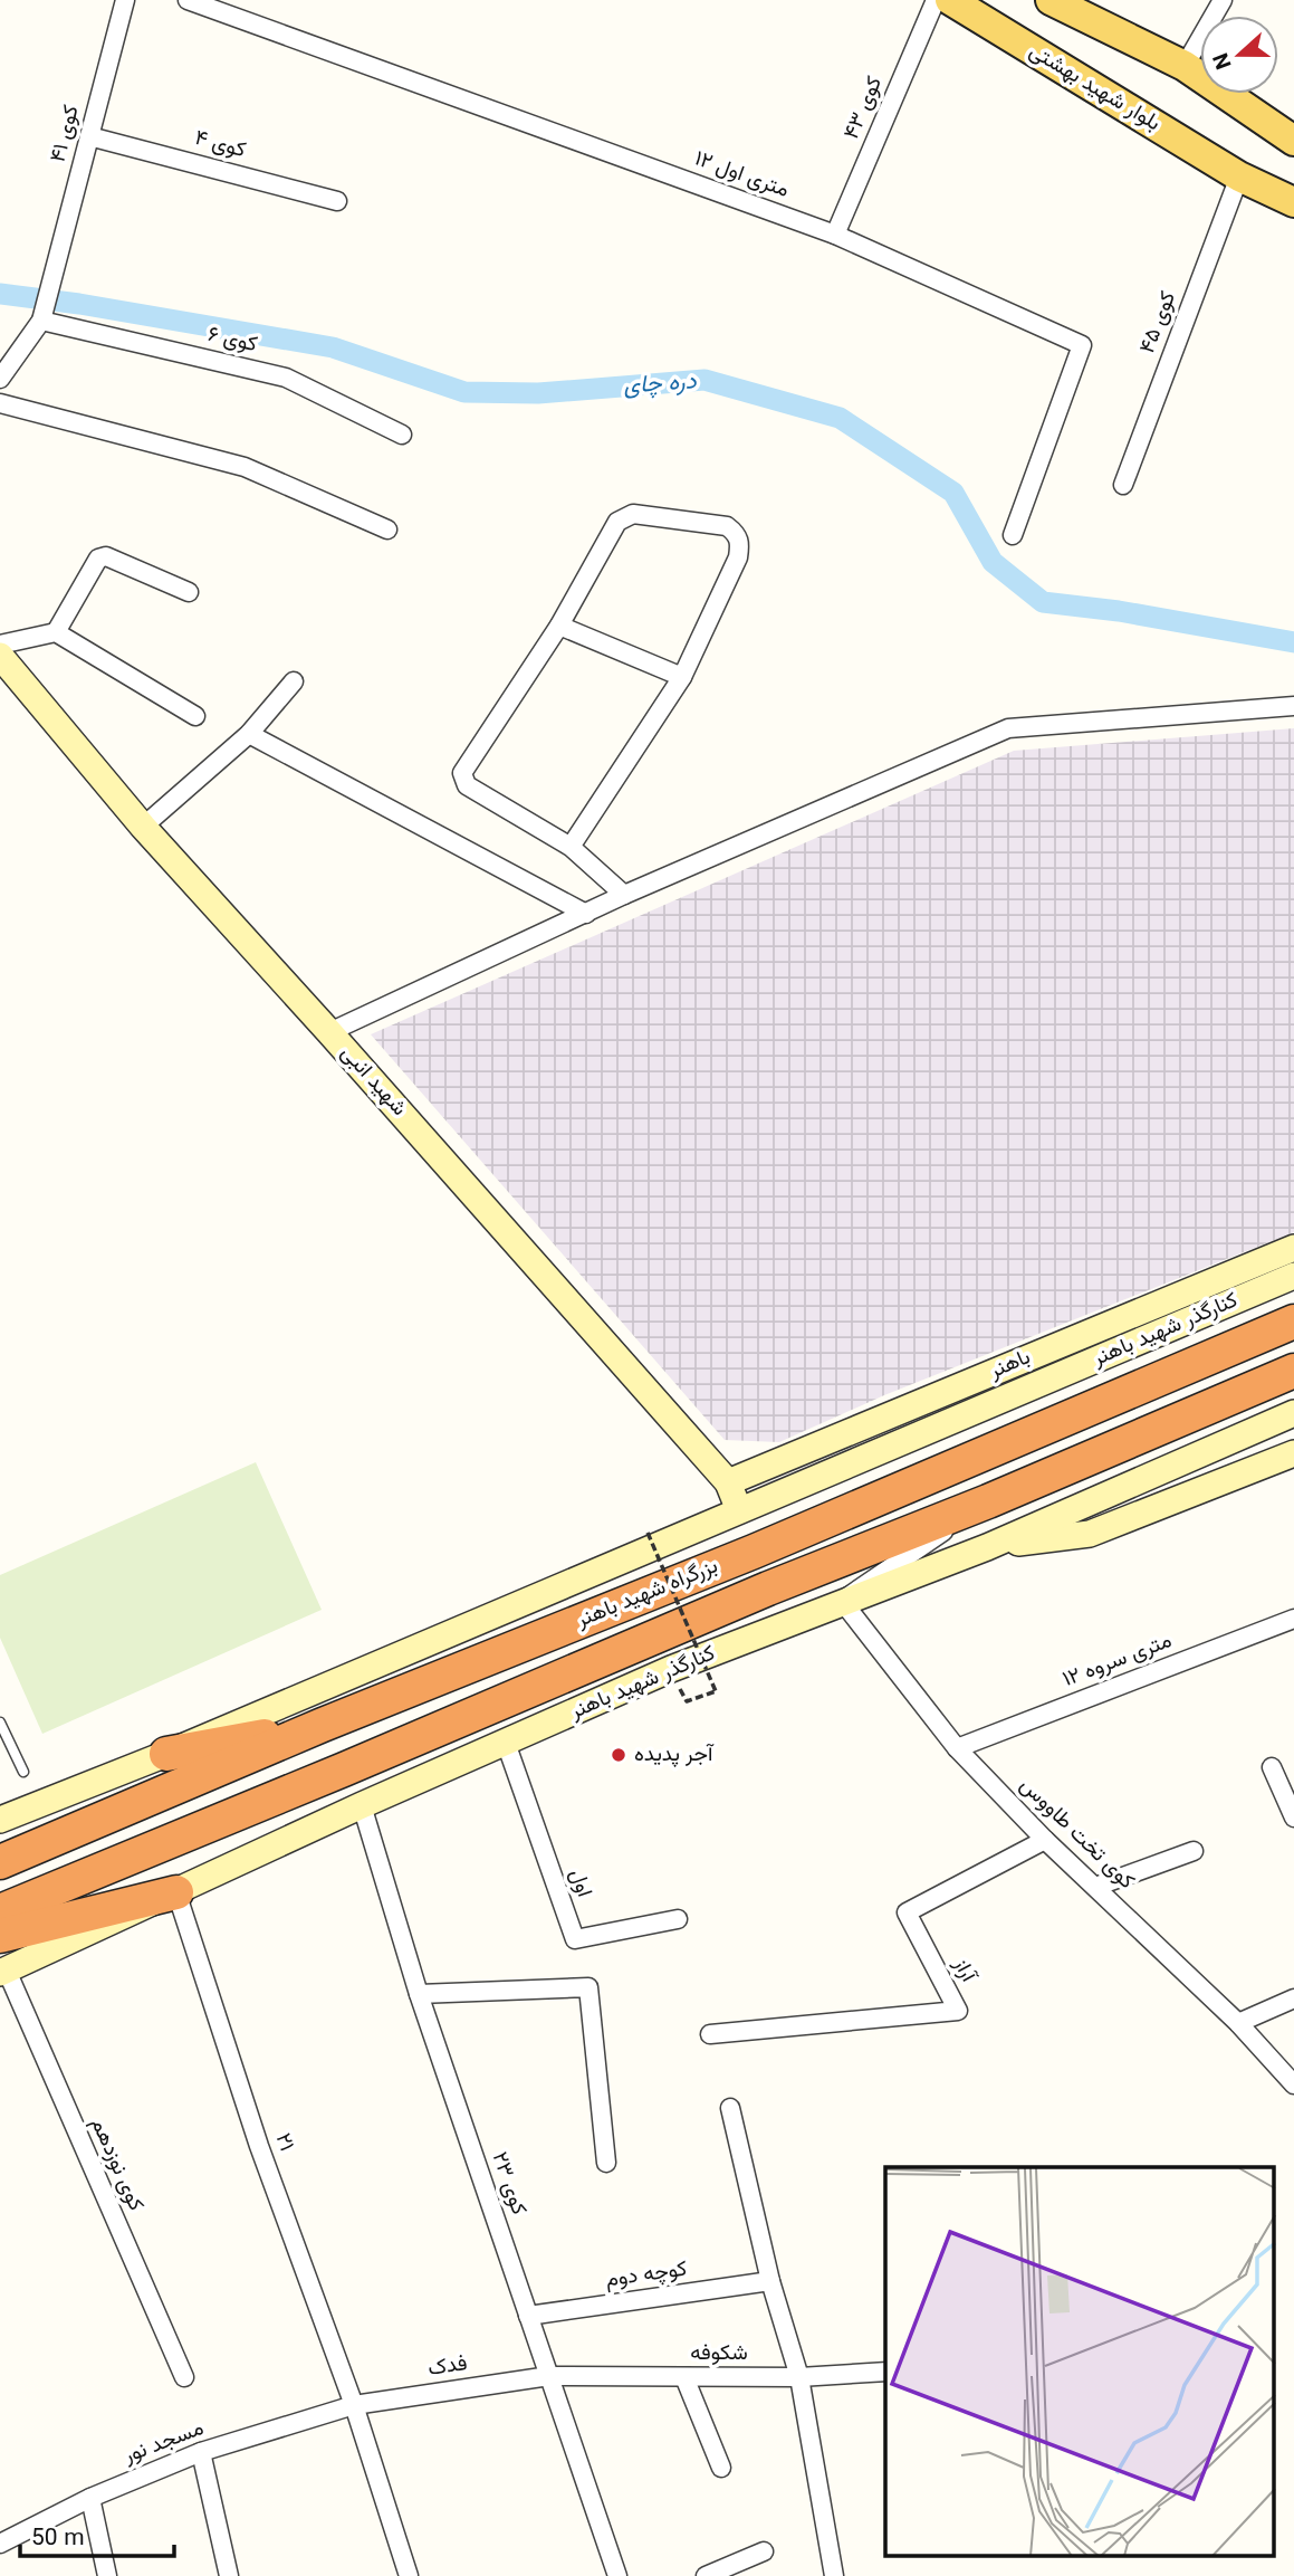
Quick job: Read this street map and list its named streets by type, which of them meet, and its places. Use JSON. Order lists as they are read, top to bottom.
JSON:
{
  "streets": {
    "highway": ["بزرگراه شهید باهنر"],
    "main road": [
      "بلوار شهید بهشتی",
      "شهید انبی",
      "کنارگذر شهید باهنر",
      "باهنر"
    ],
    "street": [
      "کوی ۴۳",
      "کوی ۴۱",
      "کوی ۴",
      "۱۲ متری اول",
      "کوی ۴۵",
      "کوی ۶",
      "۱۲ متری سروه",
      "کوی تخت طاووس",
      "اول",
      "آراز",
      "۲۱",
      "کوی نوزدهم",
      "کوی ۲۳",
      "کوچه دوم",
      "شکوفه",
      "فدک",
      "مسجد نور"
    ]
  },
  "crossings": [
    ["بلوار شهید بهشتی", "کوی ۴۵"],
    ["کوی ۴۳", "۱۲ متری اول"],
    ["کوی ۴۱", "کوی ۴"],
    ["کوی ۴۱", "کوی ۶"],
    ["شهید انبی", "کنارگذر شهید باهنر"],
    ["شهید انبی", "باهنر"],
    ["کنارگذر شهید باهنر", "کوی تخت طاووس"],
    ["کنارگذر شهید باهنر", "اول"],
    ["کنارگذر شهید باهنر", "۲۱"],
    ["کنارگذر شهید باهنر", "کوی نوزدهم"],
    ["کنارگذر شهید باهنر", "کوی ۲۳"],
    ["۱۲ متری سروه", "کوی تخت طاووس"],
    ["کوی تخت طاووس", "آراز"],
    ["۲۱", "فدک"],
    ["۲۱", "مسجد نور"],
    ["کوی ۲۳", "کوچه دوم"],
    ["کوی ۲۳", "شکوفه"],
    ["کوی ۲۳", "فدک"],
    ["شکوفه", "فدک"],
    ["فدک", "مسجد نور"]
  ],
  "water": ["دره چای"],
  "places": ["آجر پدیده"],
  "scale_bar": "50 m",
  "north": "left"
}
